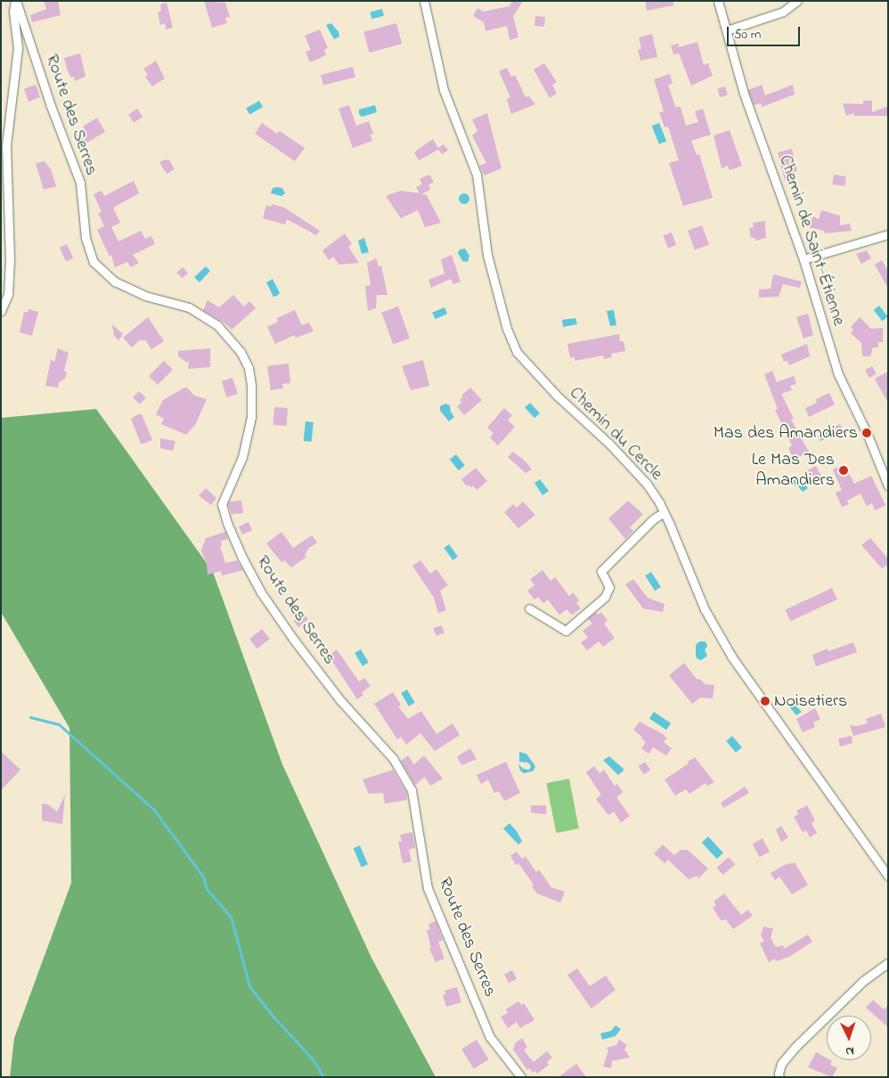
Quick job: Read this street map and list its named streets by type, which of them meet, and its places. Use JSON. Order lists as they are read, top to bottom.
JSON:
{
  "streets": {
    "street": ["Route des Serres", "Chemin de Saint-Étienne", "Chemin du Cercle"]
  },
  "places": ["Mas des Amandiers", "Le Mas Des Amandiers", "Noisetiers"],
  "scale_bar": "50 m",
  "north": "bottom"
}
